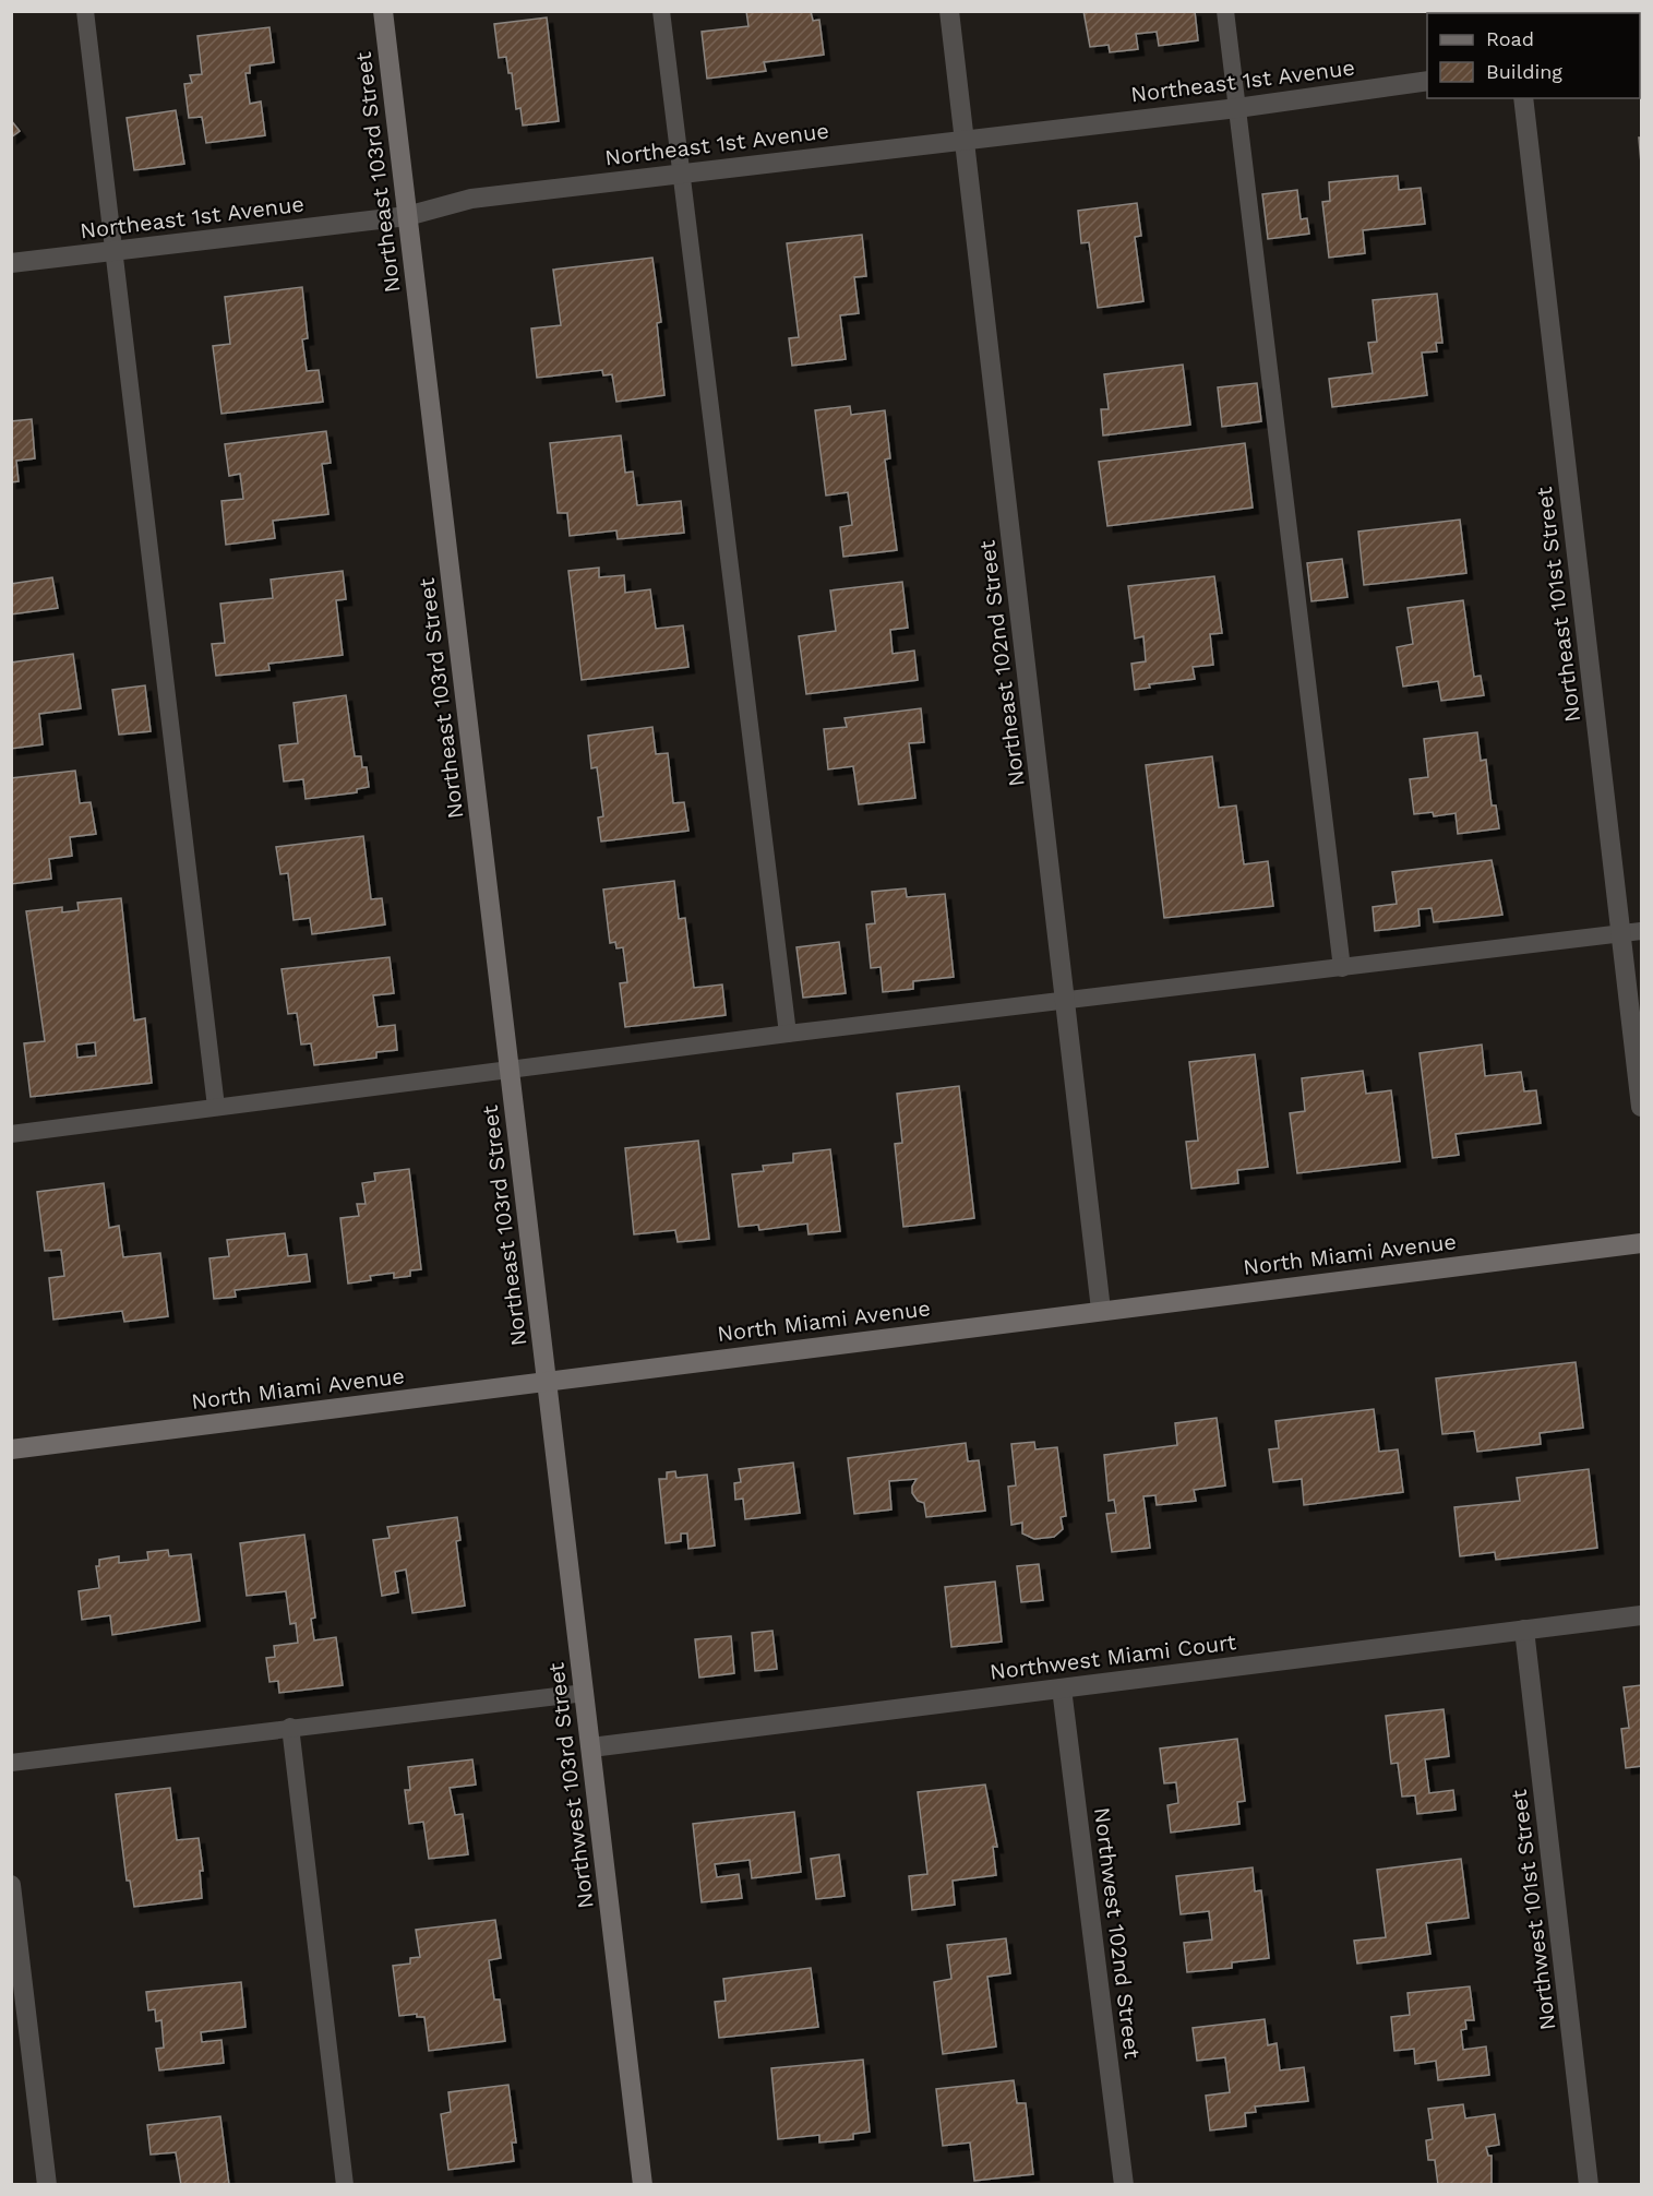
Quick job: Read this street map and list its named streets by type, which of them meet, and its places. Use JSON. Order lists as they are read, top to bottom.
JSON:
{
  "streets": {
    "main road": ["Northeast 103rd Street", "North Miami Avenue", "Northwest 103rd Street"],
    "street": [
      "Northeast 1st Avenue",
      "Northeast 101st Street",
      "Northeast 102nd Street",
      "Northwest Miami Court",
      "Northwest 101st Street",
      "Northwest 102nd Street"
    ]
  },
  "crossings": [
    ["Northeast 1st Avenue", "Northeast 103rd Street"],
    ["Northeast 1st Avenue", "Northeast 102nd Street"],
    ["Northeast 103rd Street", "North Miami Avenue"],
    ["Northeast 103rd Street", "Northwest 103rd Street"],
    ["Northeast 102nd Street", "North Miami Avenue"],
    ["North Miami Avenue", "Northwest 103rd Street"],
    ["Northwest Miami Court", "Northwest 103rd Street"],
    ["Northwest Miami Court", "Northwest 101st Street"],
    ["Northwest Miami Court", "Northwest 102nd Street"]
  ],
  "legend": ["Road", "Building"]
}
